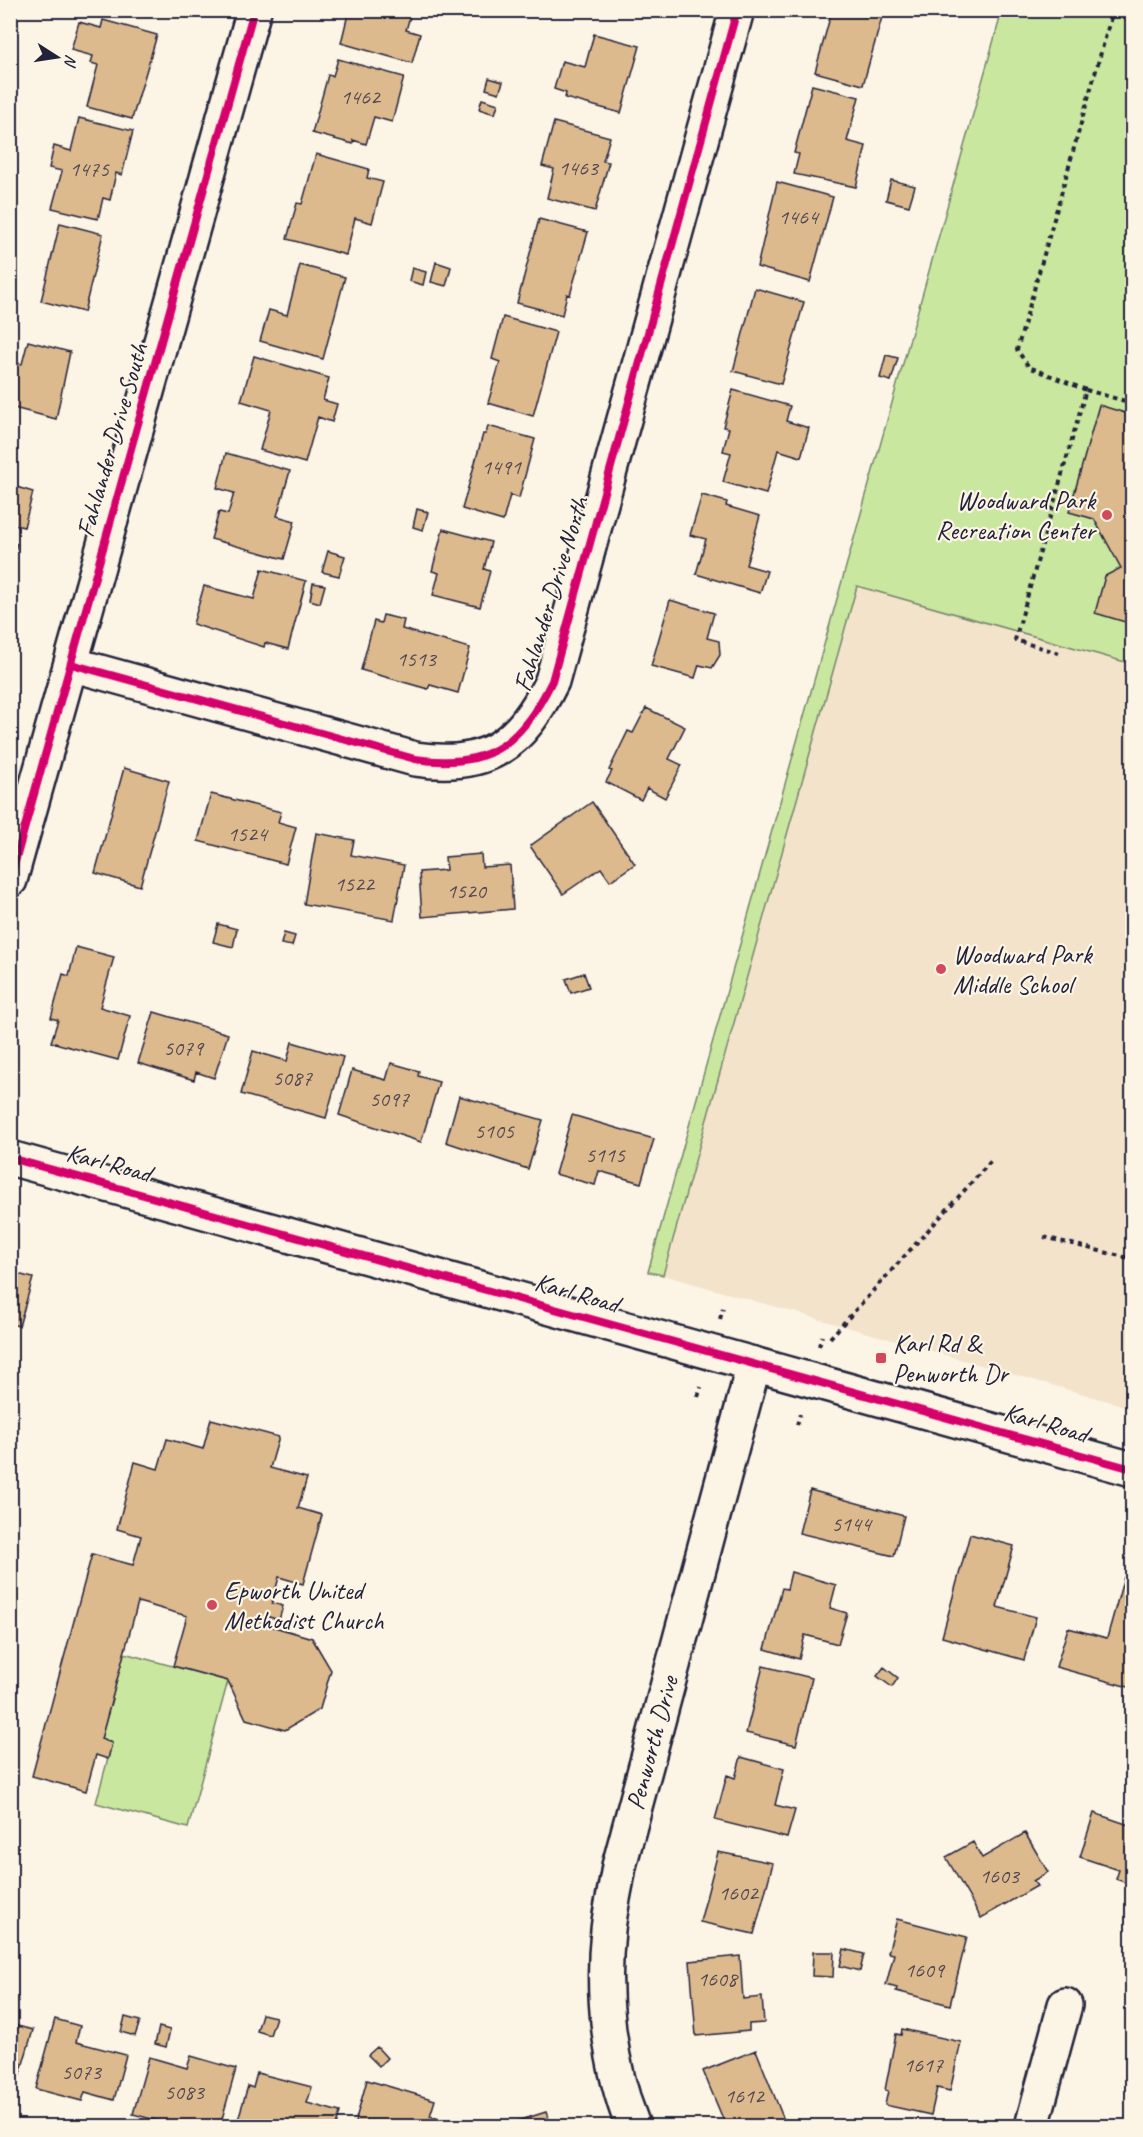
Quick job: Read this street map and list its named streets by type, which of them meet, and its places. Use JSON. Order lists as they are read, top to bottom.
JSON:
{
  "streets": {
    "street": [
      "Fahlander Drive South",
      "Fahlander Drive North",
      "Karl Road",
      "Penworth Drive"
    ]
  },
  "crossings": [
    ["Fahlander Drive South", "Fahlander Drive North"],
    ["Karl Road", "Penworth Drive"]
  ],
  "places": {
    "other": ["Woodward Park Recreation Center", "Woodward Park Middle School", "Epworth United Methodist Church"],
    "transit": ["Karl Rd & Penworth Dr"]
  },
  "house_numbers": [
    "1462",
    "1463",
    "1475",
    "1464",
    "1491",
    "1513",
    "1524",
    "1522",
    "1520",
    "5079",
    "5087",
    "5097",
    "5105",
    "5115",
    "5144",
    "1603",
    "1602",
    "1609",
    "1608",
    "1617",
    "5073",
    "5083",
    "1612"
  ],
  "north": "right"
}
